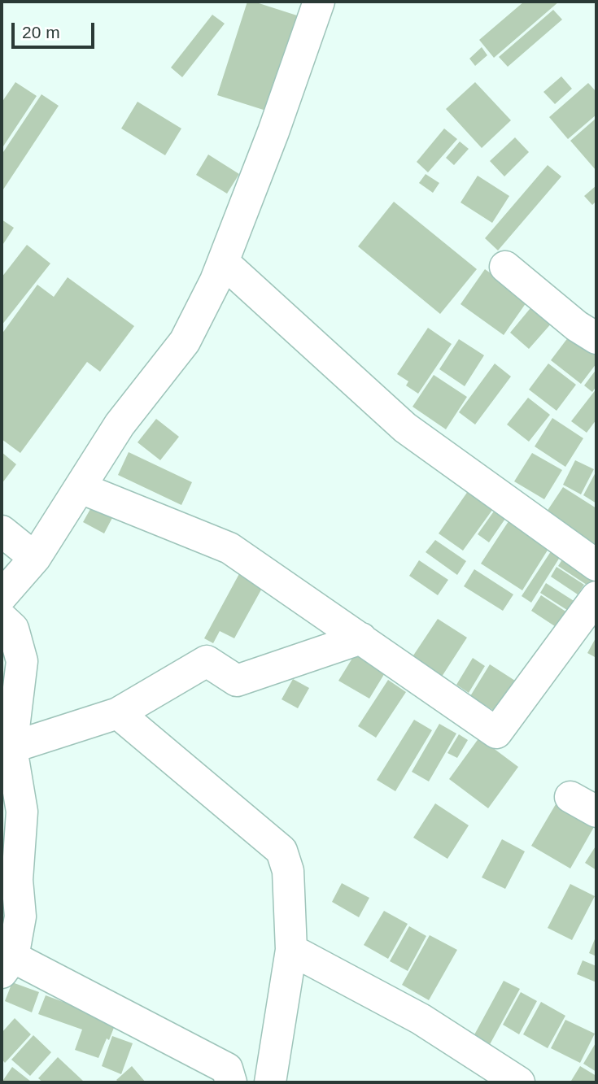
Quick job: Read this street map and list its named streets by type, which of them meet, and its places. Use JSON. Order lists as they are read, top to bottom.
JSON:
{
  "scale_bar": "20 m"
}
